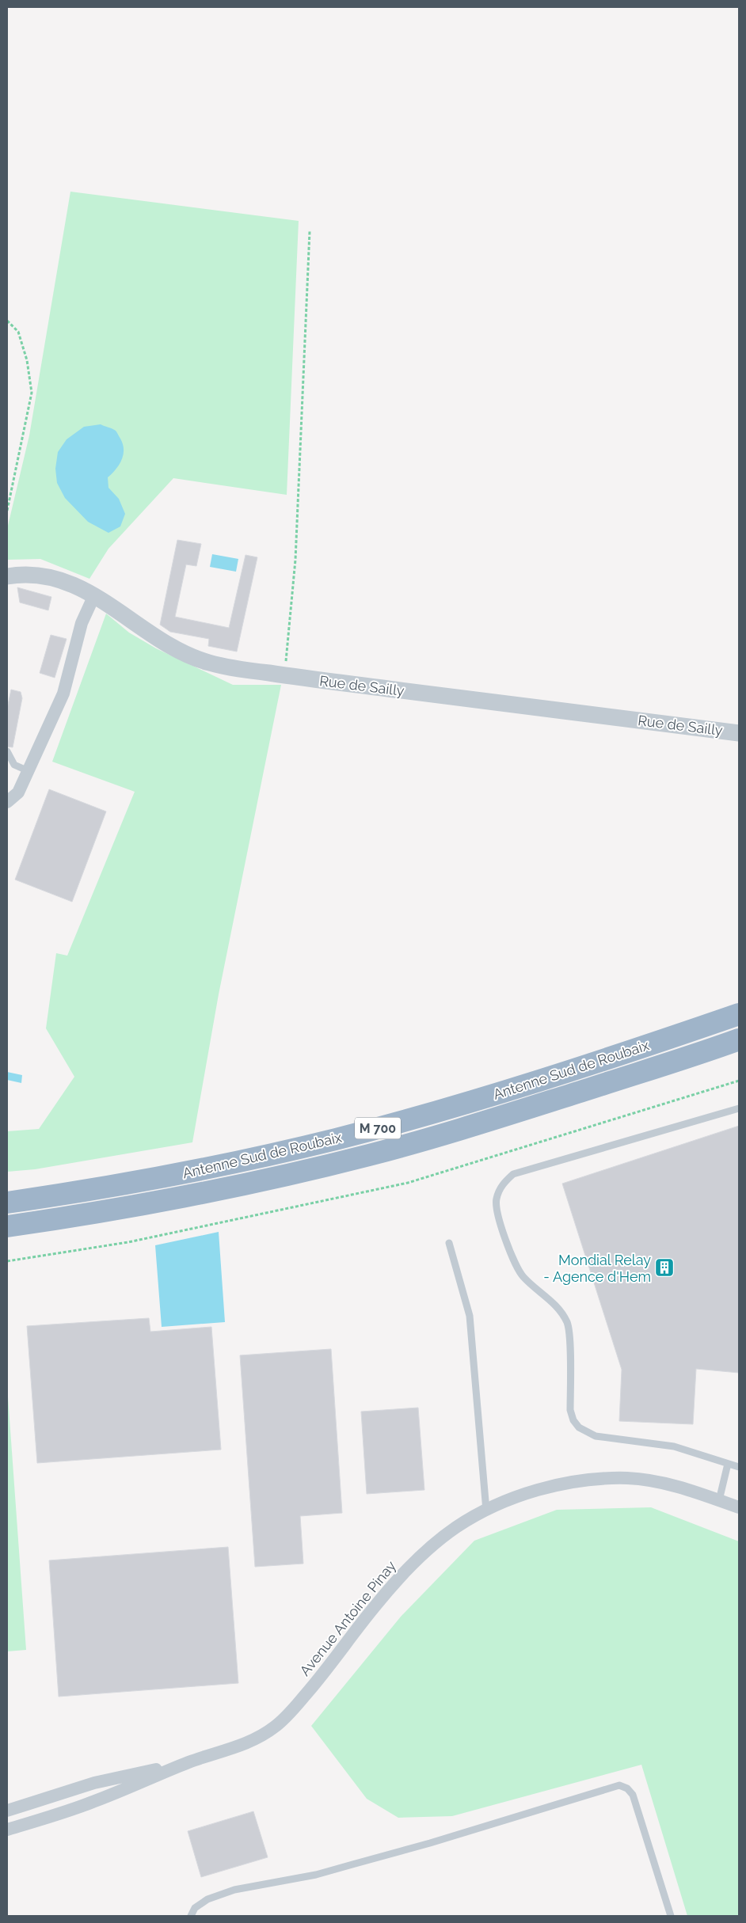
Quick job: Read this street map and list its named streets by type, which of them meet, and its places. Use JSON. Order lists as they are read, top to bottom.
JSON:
{
  "streets": {
    "highway": ["Antenne Sud de Roubaix", "M 700"],
    "street": ["Rue de Sailly", "Avenue Antoine Pinay"]
  },
  "places": {
    "building": ["Mondial Relay - Agence d'Hem"]
  }
}
